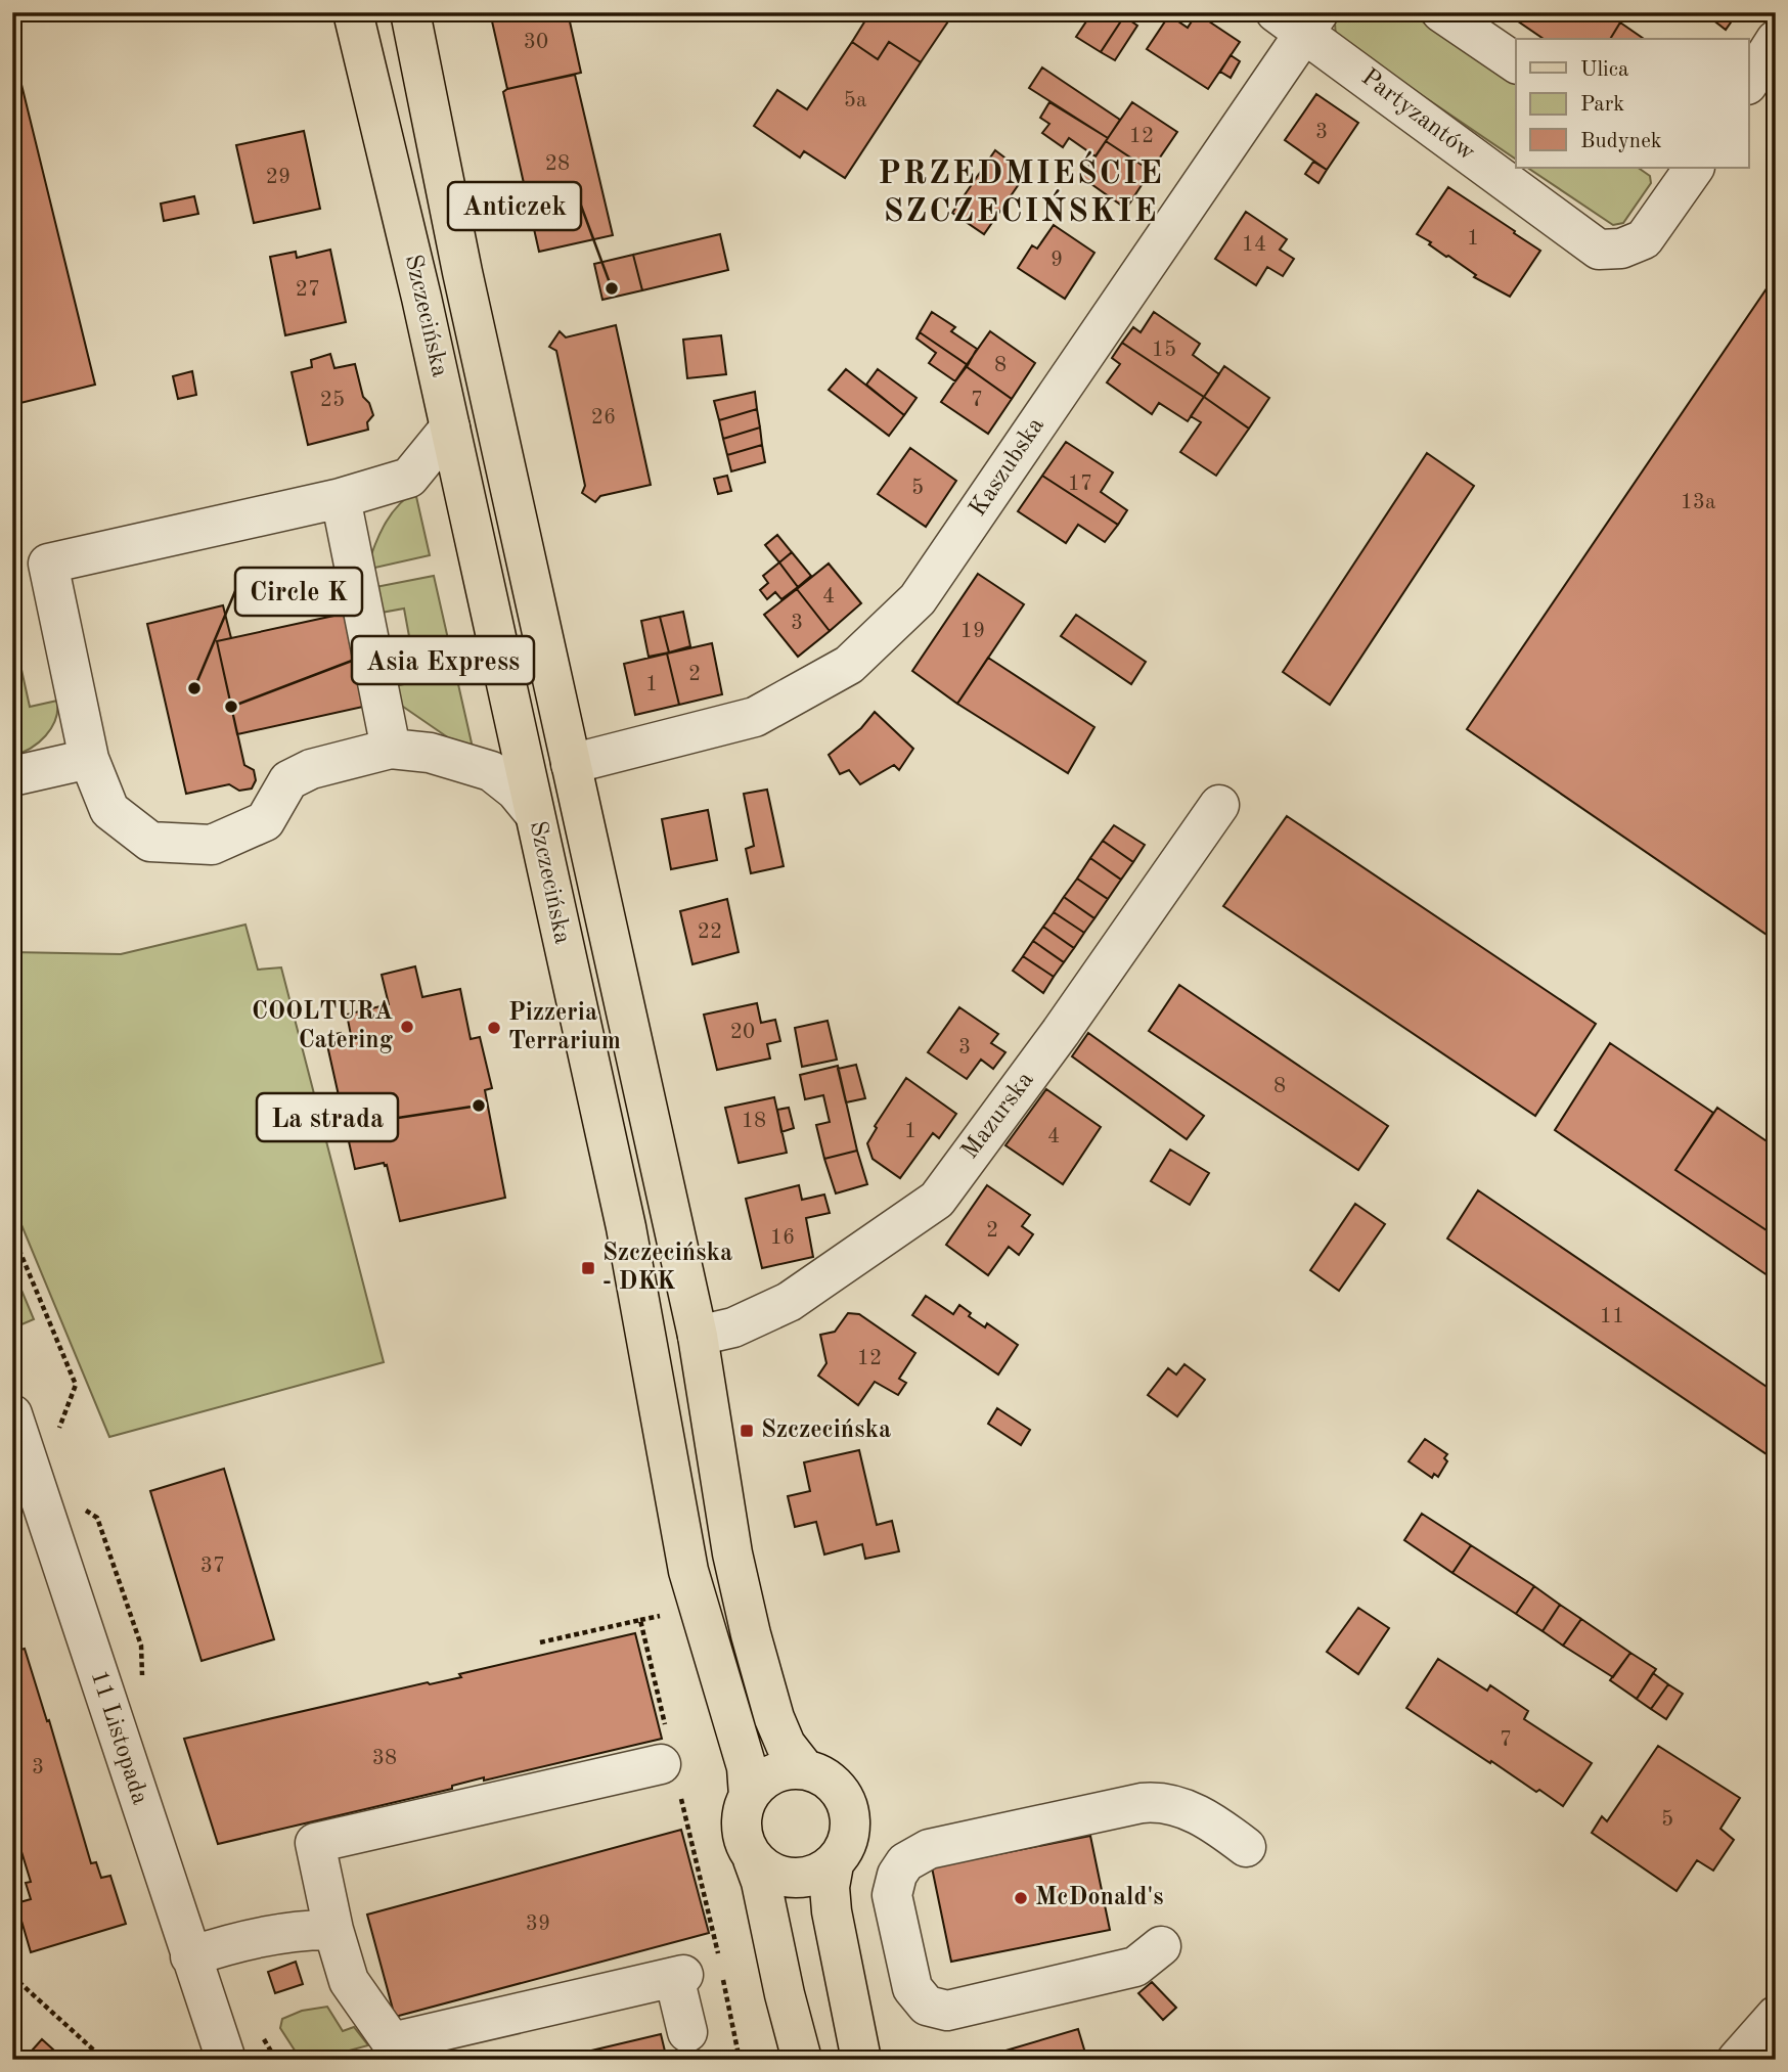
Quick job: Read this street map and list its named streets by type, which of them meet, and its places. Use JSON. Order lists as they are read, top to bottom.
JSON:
{
  "streets": {
    "main road": ["Szczecińska"],
    "street": [
      "Partyzantów",
      "Kaszubska",
      "Mazurska",
      "11 Listopada"
    ]
  },
  "crossings": [
    ["Partyzantów", "Kaszubska"],
    ["Szczecińska", "Kaszubska"],
    ["Szczecińska", "Mazurska"]
  ],
  "districts": ["PRZEDMIEŚCIE SZCZECIŃSKIE"],
  "places": {
    "other": [
      "Anticzek",
      "Circle K",
      "Asia Express",
      "COOLTURA Catering",
      "Pizzeria Terrarium",
      "La strada",
      "McDonald's"
    ],
    "transit": ["Szczecińska - DKK", "Szczecińska"]
  },
  "house_numbers": [
    "30",
    "5a",
    "3",
    "12",
    "28",
    "29",
    "1",
    "14",
    "9",
    "27",
    "15",
    "8",
    "25",
    "7",
    "26",
    "17",
    "5",
    "13a",
    "4",
    "3",
    "19",
    "2",
    "1",
    "22",
    "20",
    "3",
    "8",
    "18",
    "1",
    "4",
    "2",
    "16",
    "11",
    "12",
    "37",
    "7",
    "38",
    "3",
    "5",
    "39"
  ],
  "legend": ["Ulica", "Park", "Budynek"]
}
